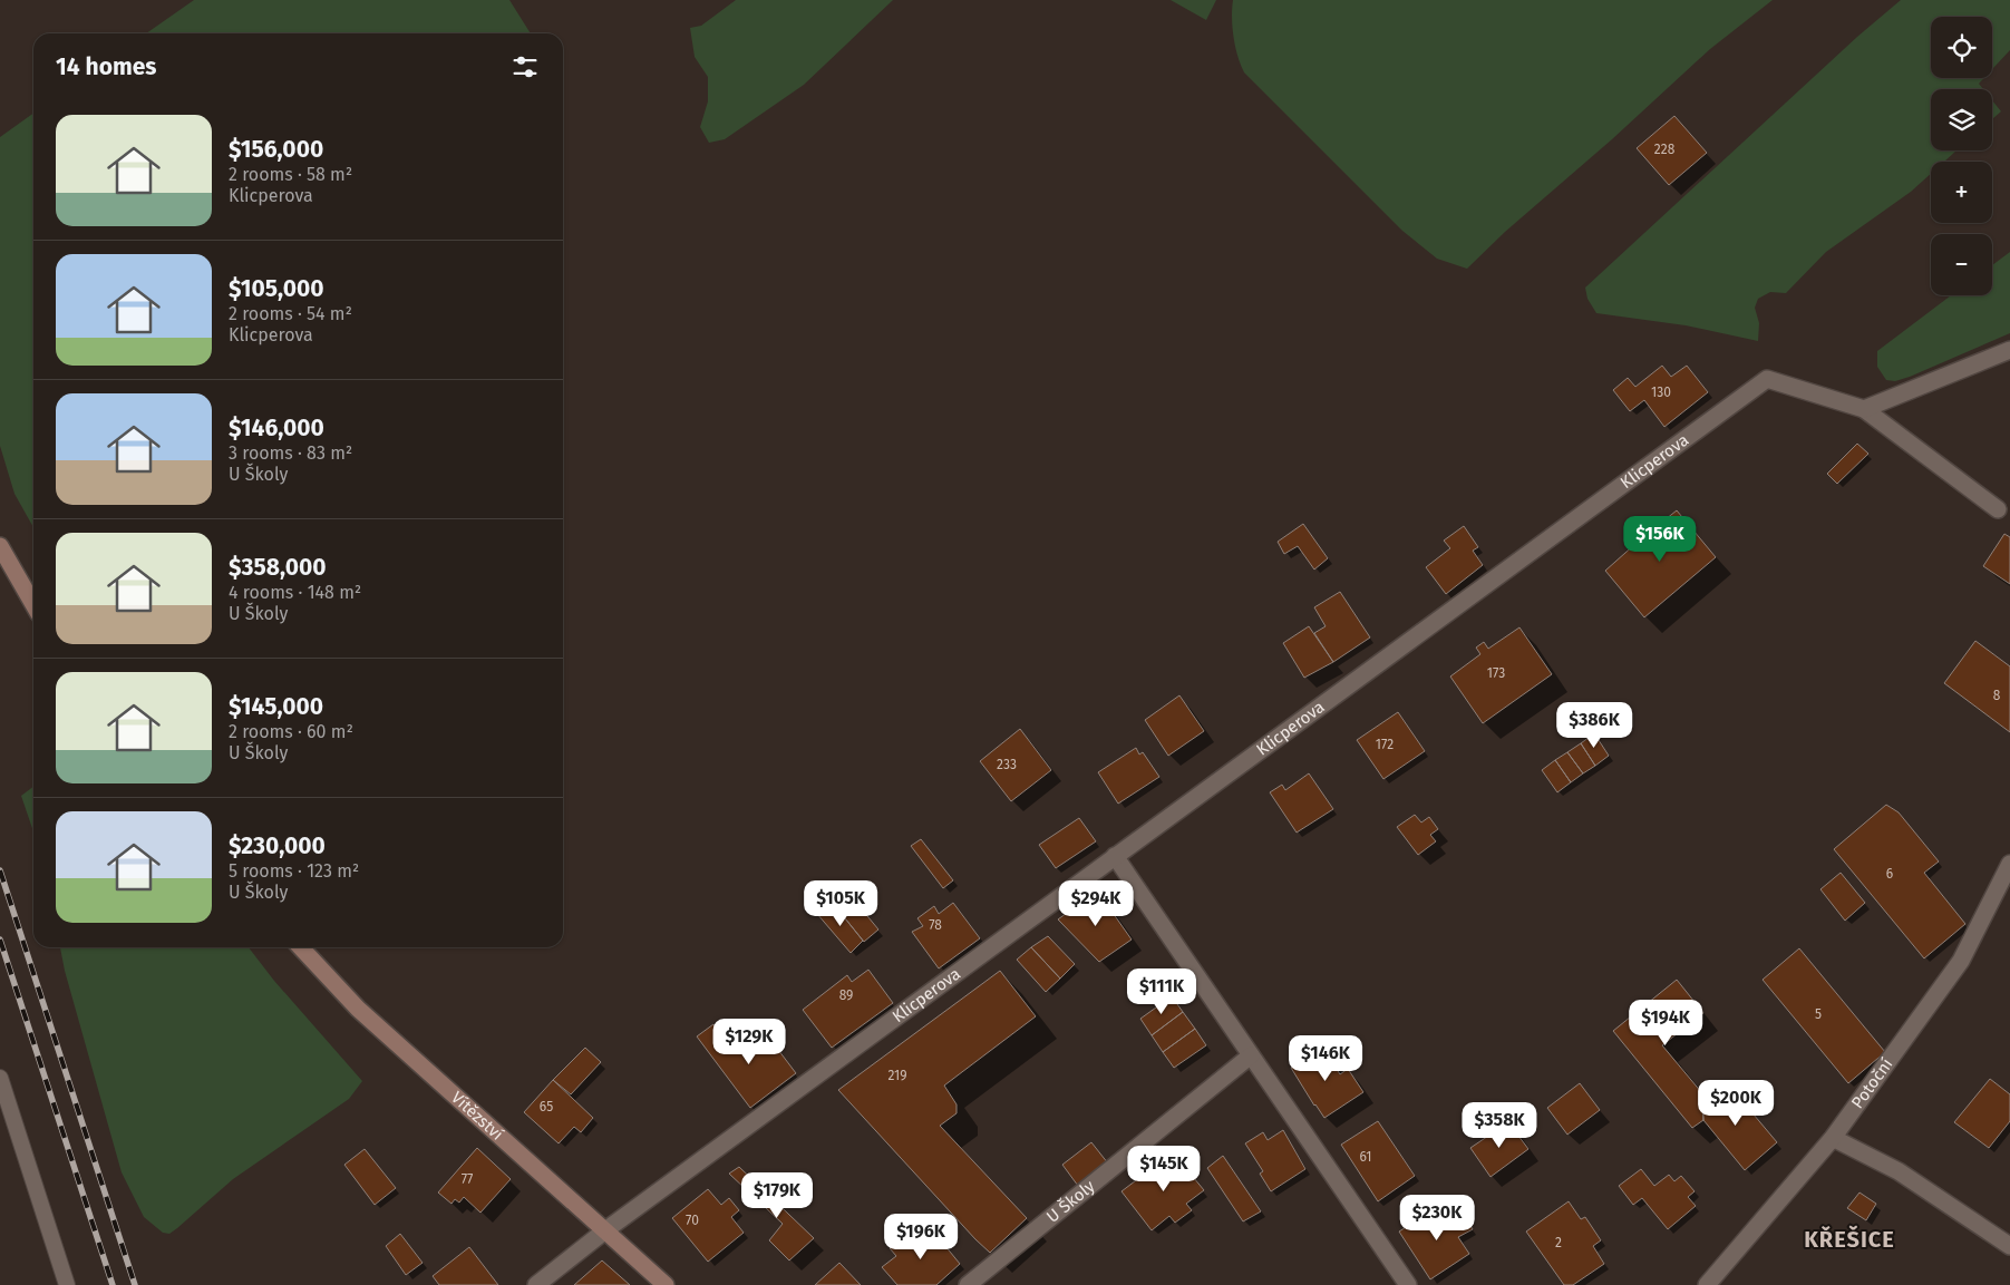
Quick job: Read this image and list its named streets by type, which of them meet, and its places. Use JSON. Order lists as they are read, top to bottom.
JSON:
{
  "streets": {
    "main road": ["Vítězství"],
    "street": ["Klicperova", "Potoční", "U Školy"]
  },
  "crossings": [
    ["Klicperova", "Vítězství"]
  ],
  "districts": ["KŘEŠICE"],
  "house_numbers": [
    "228",
    "130",
    "173",
    "8",
    "172",
    "233",
    "6",
    "78",
    "89",
    "5",
    "219",
    "65",
    "61",
    "77",
    "70",
    "2"
  ],
  "page": {
    "map_buttons": ["+", "−"],
    "heading": "14 homes",
    "list": [
      {
        "name": "$156,000",
        "note": "2 rooms · 58 m² · Klicperova"
      },
      {
        "name": "$105,000",
        "note": "2 rooms · 54 m² · Klicperova"
      },
      {
        "name": "$146,000",
        "note": "3 rooms · 83 m² · U Školy"
      },
      {
        "name": "$358,000",
        "note": "4 rooms · 148 m² · U Školy"
      },
      {
        "name": "$145,000",
        "note": "2 rooms · 60 m² · U Školy"
      },
      {
        "name": "$230,000",
        "note": "5 rooms · 123 m² · U Školy"
      }
    ],
    "price": [
      "$156K",
      "$386K",
      "$105K",
      "$294K",
      "$111K",
      "$194K",
      "$129K",
      "$146K",
      "$200K",
      "$358K",
      "$145K",
      "$179K",
      "$230K",
      "$196K"
    ]
  }
}
